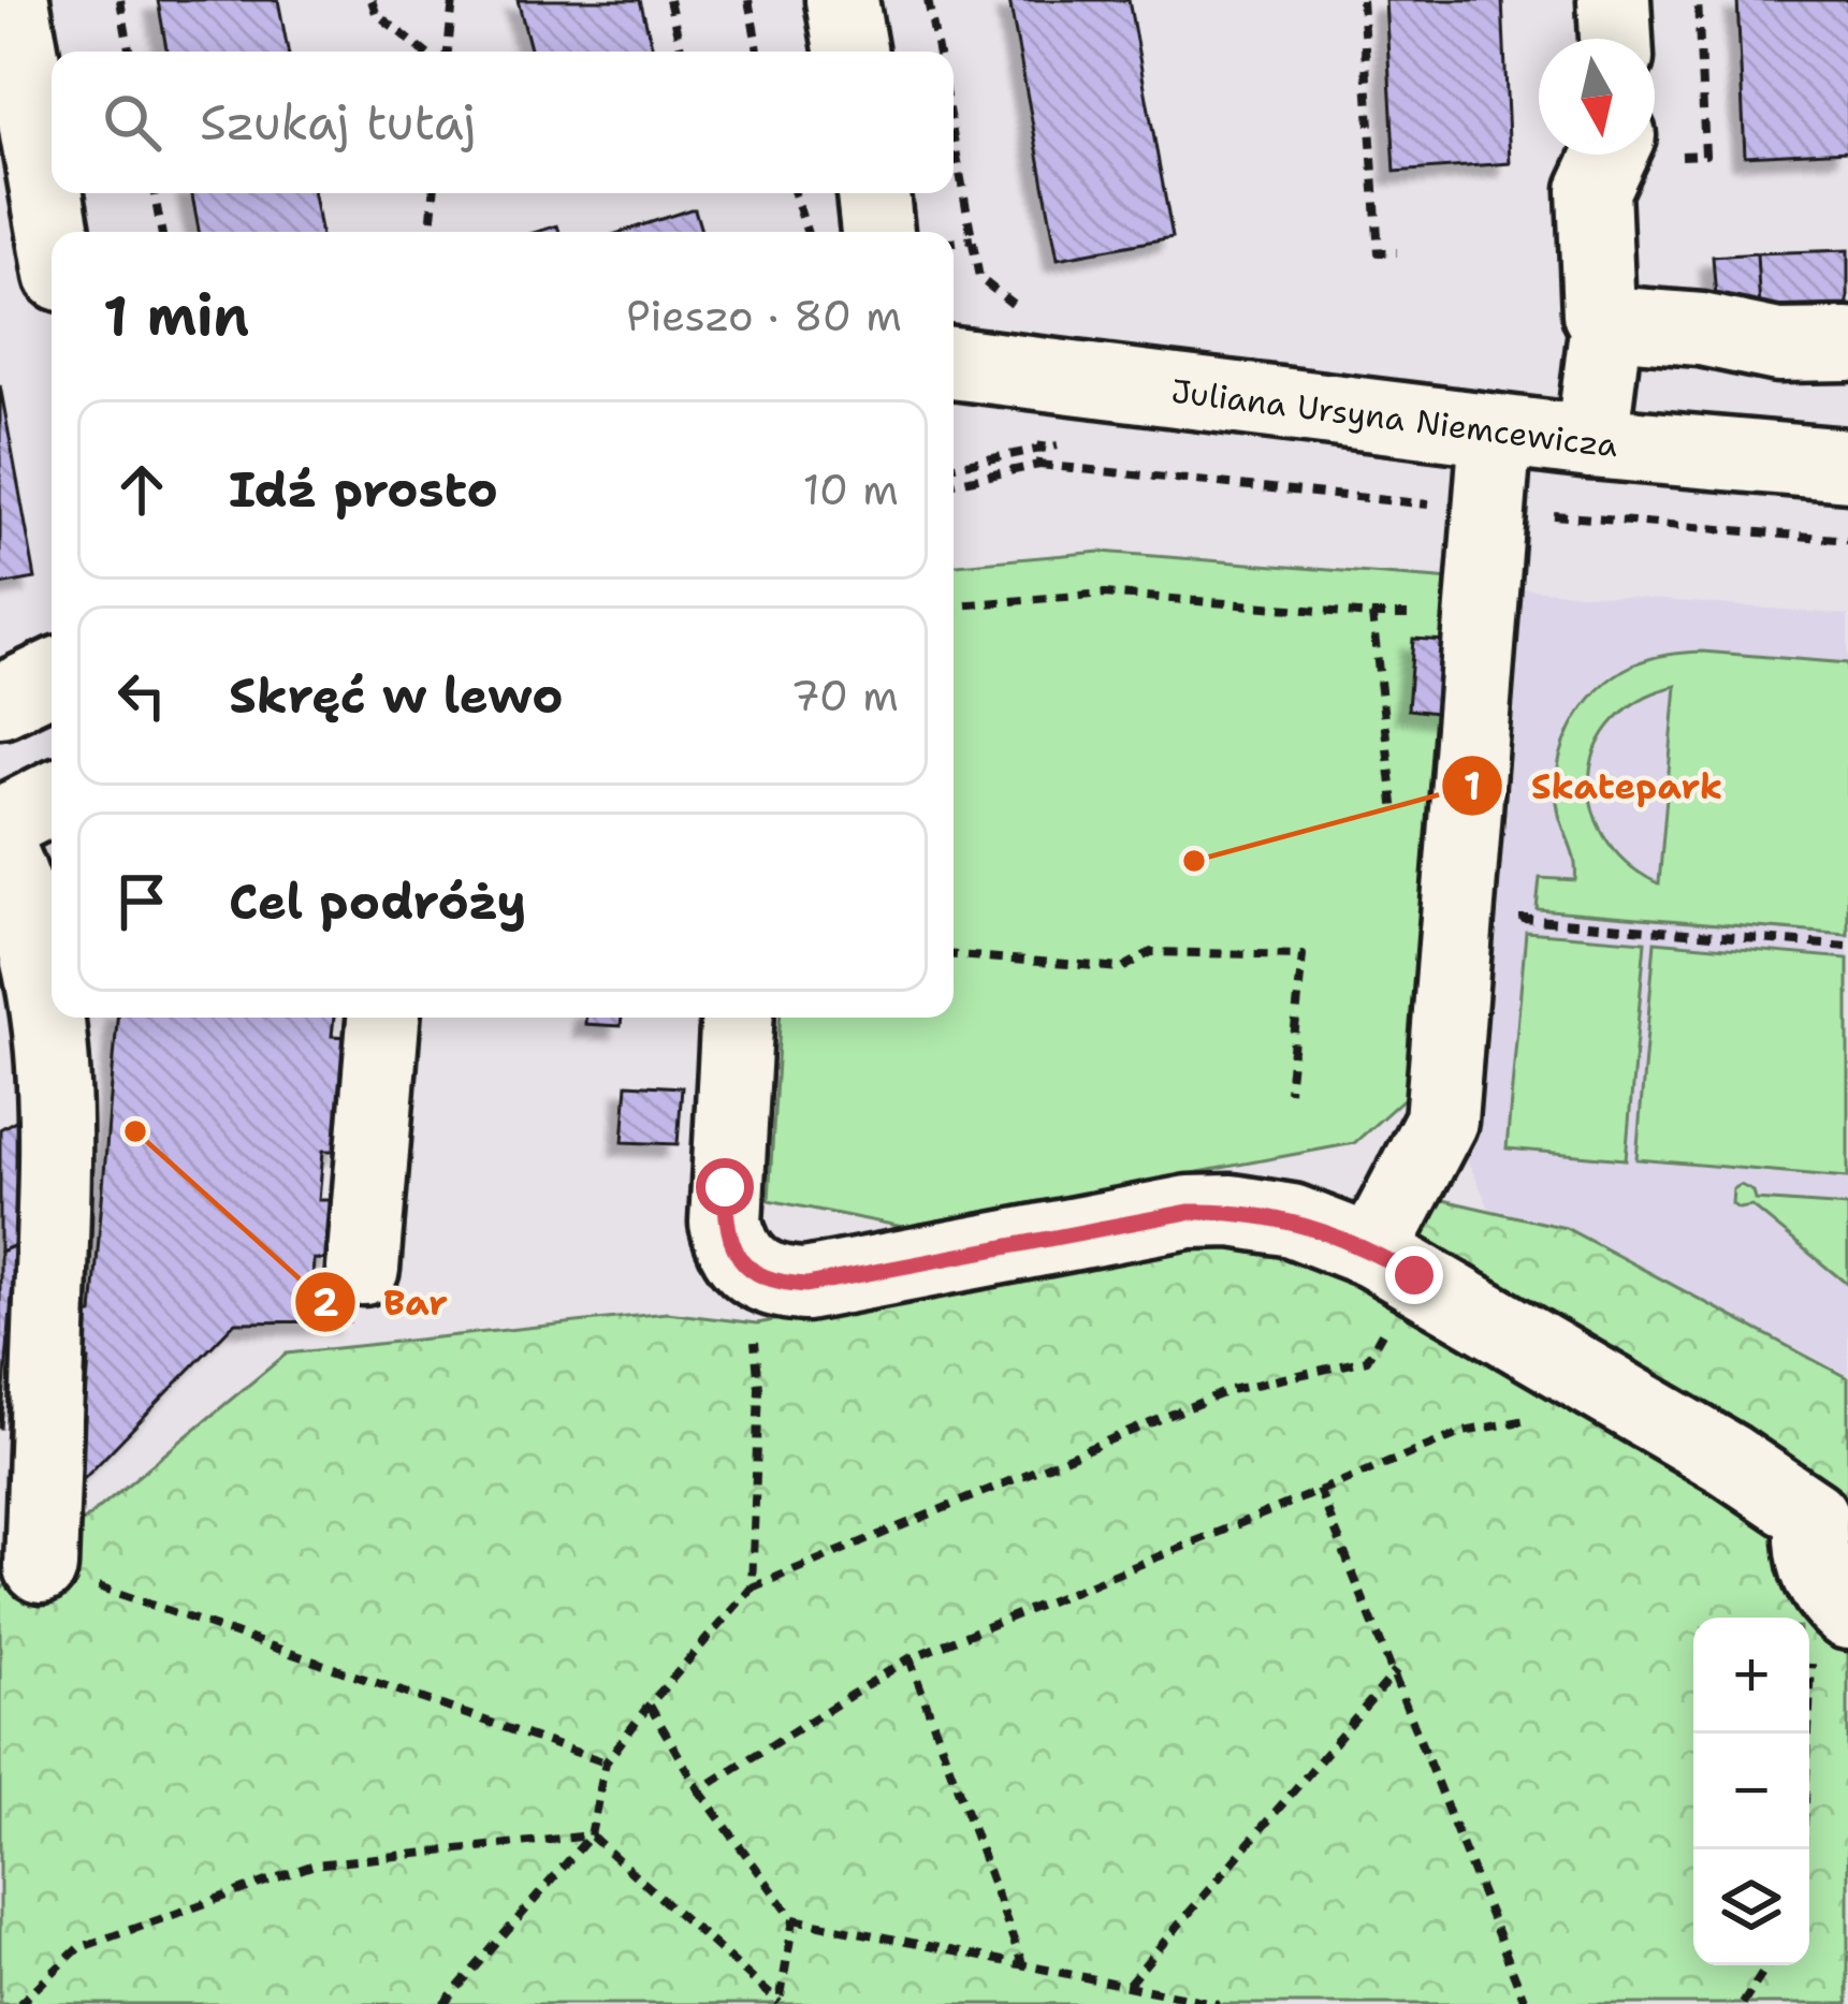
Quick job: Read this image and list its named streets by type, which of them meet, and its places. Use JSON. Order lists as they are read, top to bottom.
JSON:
{
  "streets": {
    "street": ["Juliana Ursyna Niemcewicza"]
  },
  "places": ["Skatepark", "Bar"],
  "north": "bottom",
  "page": {
    "search": "Szukaj tutaj",
    "heading": ["1 min", "Pieszo · 80 m"],
    "list": [
      ["Idź prosto", "10 m"],
      ["Skręć w lewo", "70 m"],
      "Cel podróży"
    ],
    "map_buttons": ["+", "−"]
  }
}
